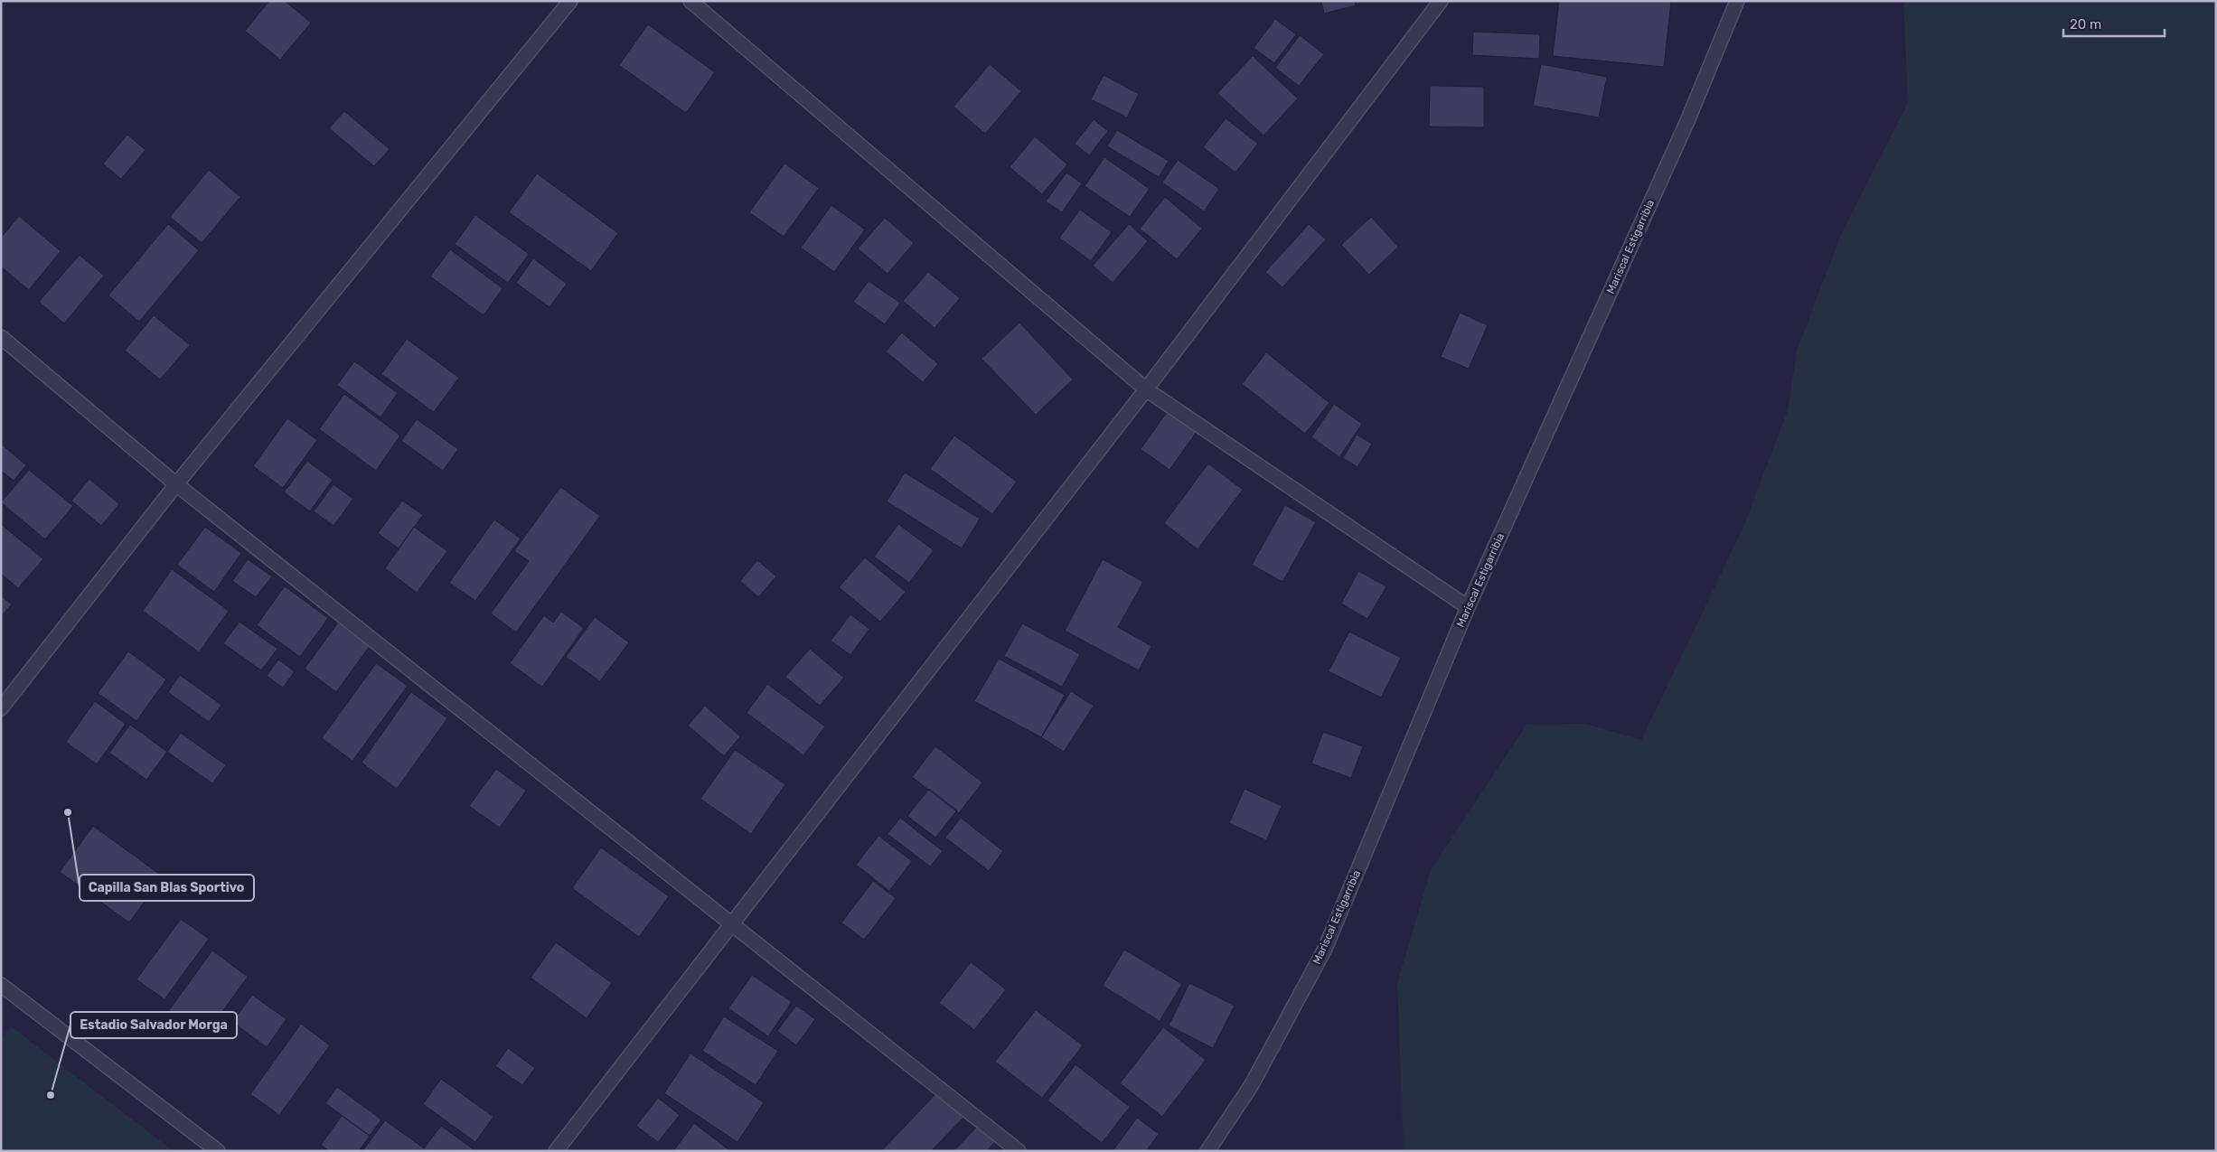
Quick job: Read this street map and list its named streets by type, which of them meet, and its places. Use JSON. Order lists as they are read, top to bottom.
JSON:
{
  "streets": {
    "street": ["Mariscal Estigarribia"]
  },
  "places": ["Capilla San Blas Sportivo", "Estadio Salvador Morga"],
  "scale_bar": "20 m"
}
